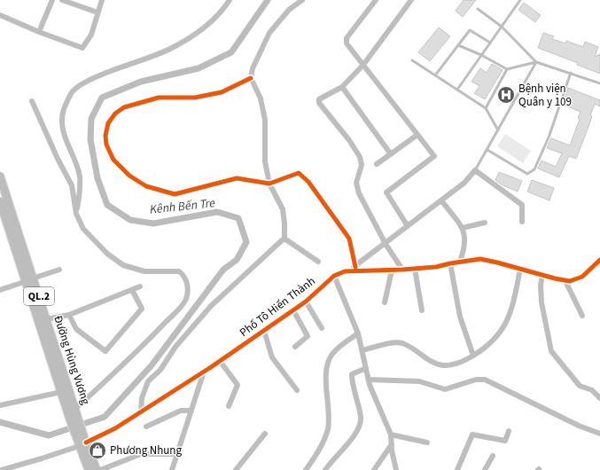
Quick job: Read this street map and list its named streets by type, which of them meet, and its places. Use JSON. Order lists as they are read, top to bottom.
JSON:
{
  "streets": {
    "main road": ["QL.2", "Đường Hùng Vương"],
    "street": ["Phố Tô Hiến Thành"]
  },
  "crossings": [
    ["Phố Tô Hiến Thành", "Đường Hùng Vương"]
  ],
  "water": ["Kênh Bến Tre"],
  "places": {
    "hospital": ["Bệnh viện Quân y 109"],
    "shop": ["Phương Nhung"]
  }
}
